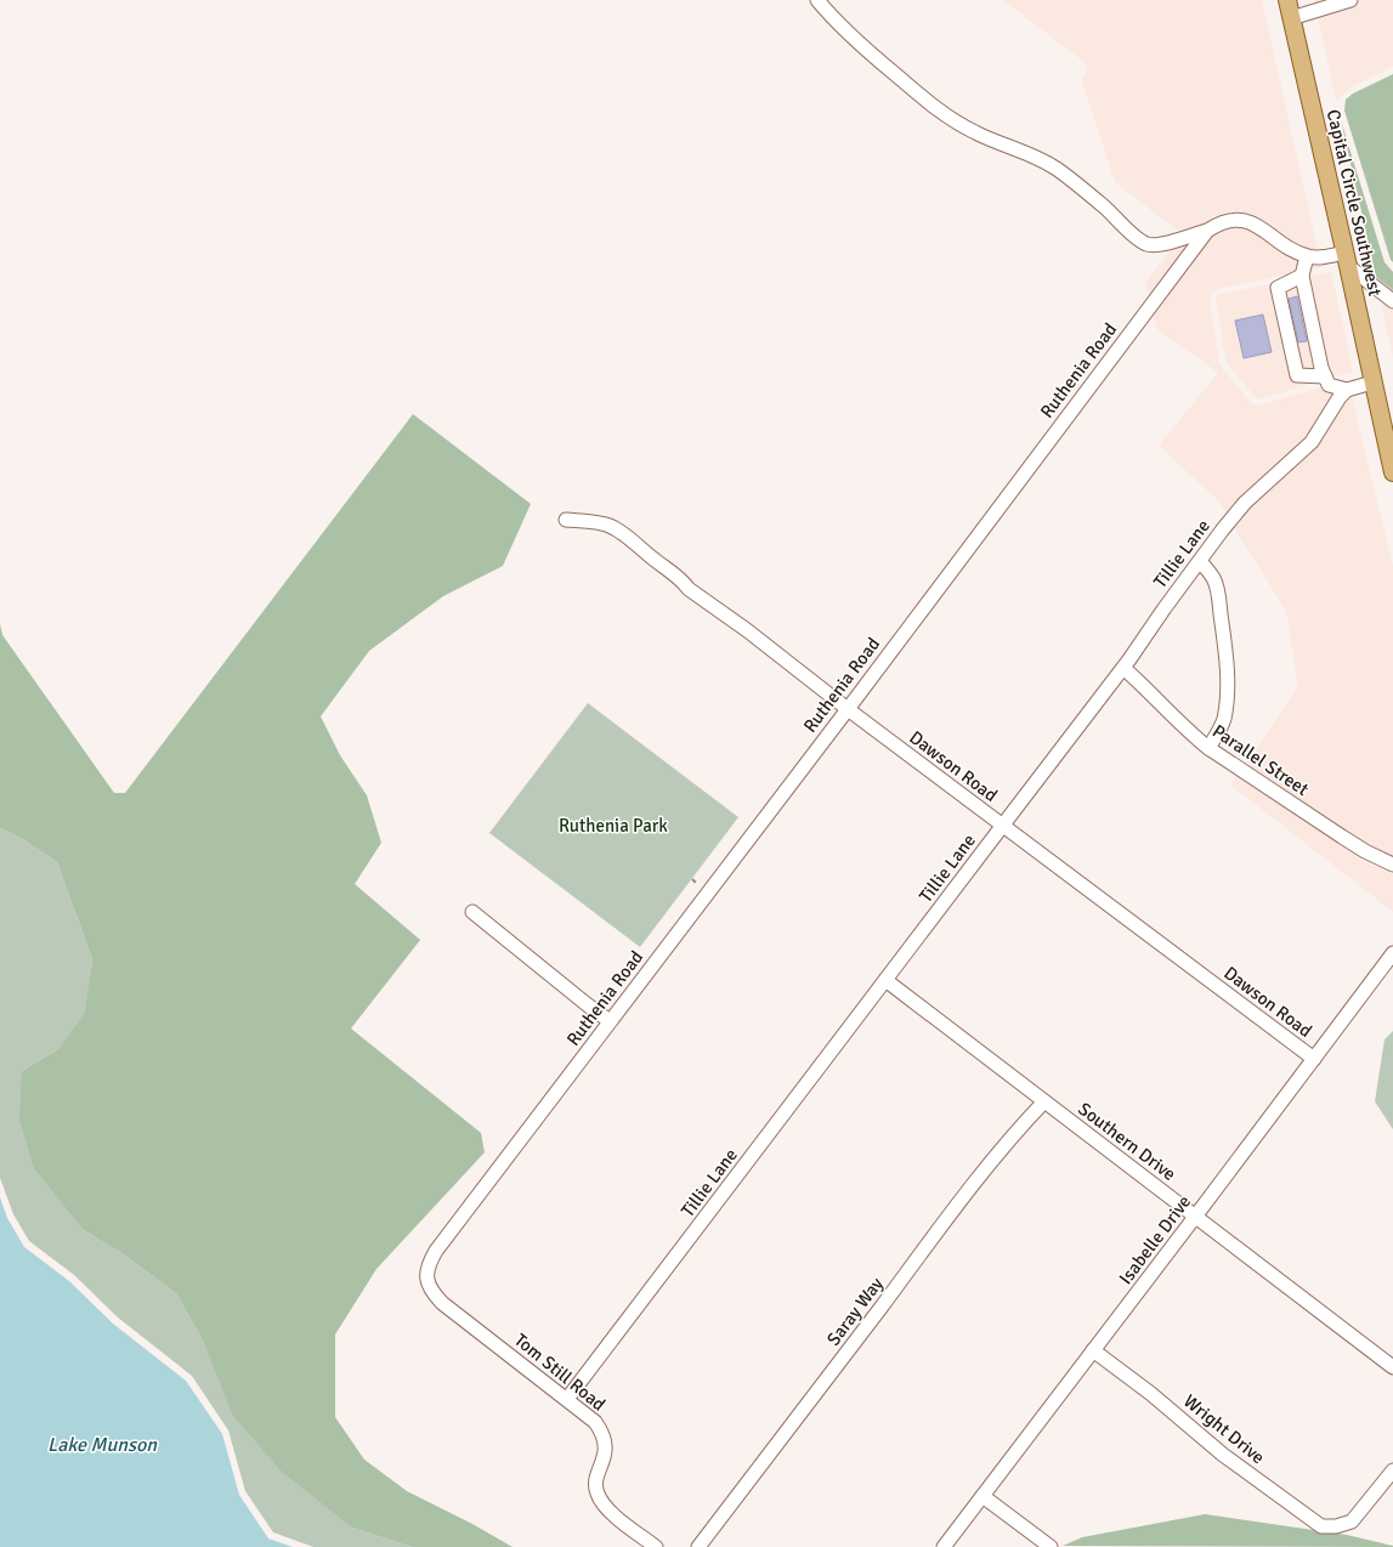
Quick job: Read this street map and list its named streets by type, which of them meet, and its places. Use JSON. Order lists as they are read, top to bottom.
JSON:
{
  "streets": {
    "main road": ["Capital Circle Southwest"],
    "street": [
      "Ruthenia Road",
      "Tillie Lane",
      "Parallel Street",
      "Dawson Road",
      "Southern Drive",
      "Isabelle Drive",
      "Saray Way",
      "Tom Still Road",
      "Wright Drive"
    ]
  },
  "crossings": [
    ["Capital Circle Southwest", "Ruthenia Road"],
    ["Ruthenia Road", "Dawson Road"],
    ["Ruthenia Road", "Tom Still Road"],
    ["Tillie Lane", "Parallel Street"],
    ["Tillie Lane", "Dawson Road"],
    ["Tillie Lane", "Southern Drive"],
    ["Tillie Lane", "Tom Still Road"],
    ["Dawson Road", "Isabelle Drive"],
    ["Southern Drive", "Isabelle Drive"],
    ["Southern Drive", "Saray Way"],
    ["Isabelle Drive", "Wright Drive"]
  ],
  "water": ["Lake Munson"],
  "parks": ["Ruthenia Park"]
}
